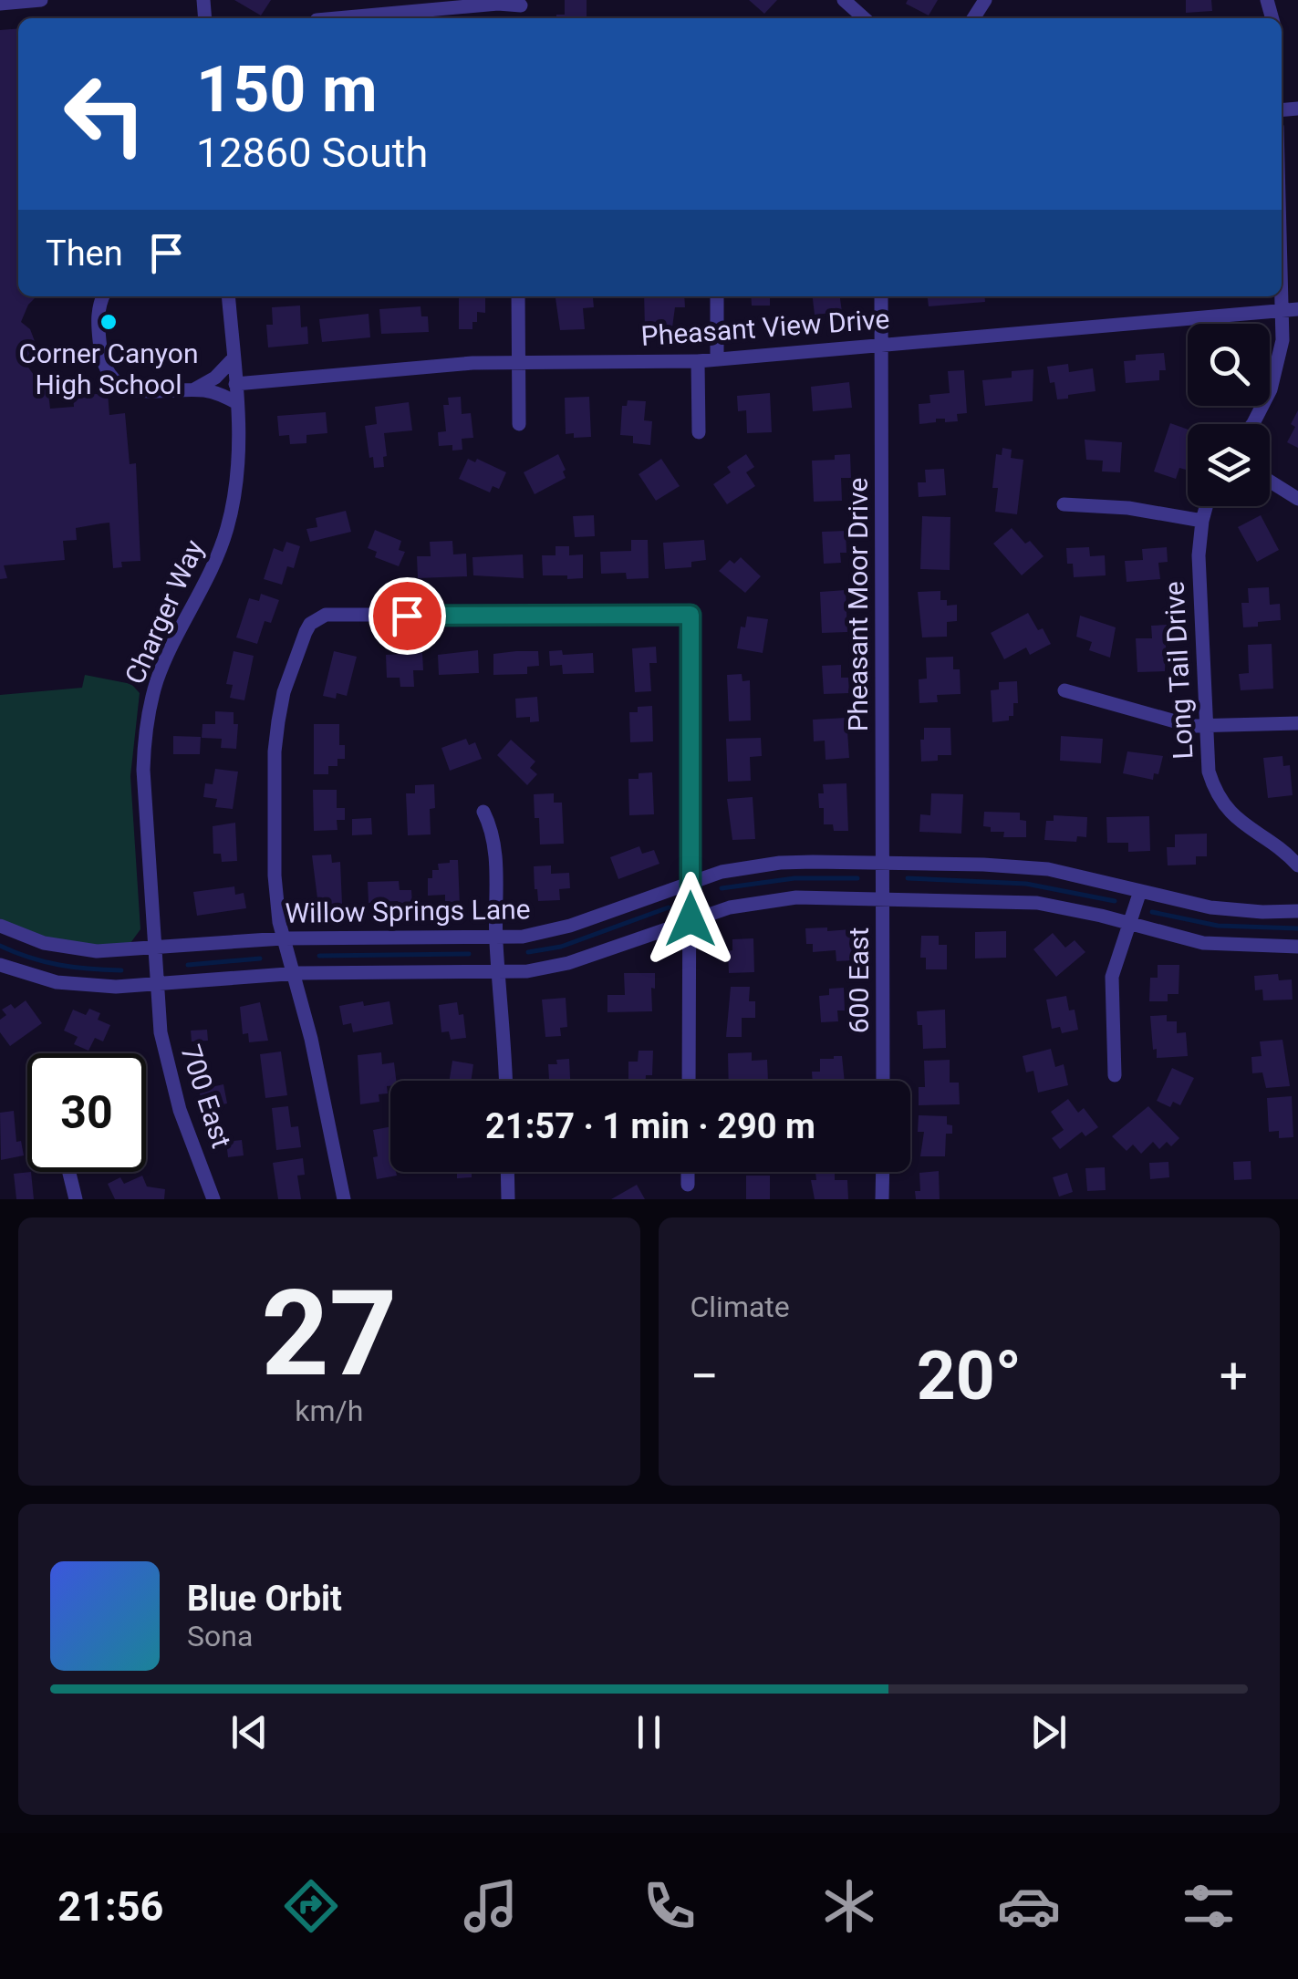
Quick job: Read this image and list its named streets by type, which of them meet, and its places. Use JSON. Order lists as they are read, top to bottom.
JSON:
{
  "streets": {
    "street": [
      "Pheasant View Drive",
      "Pheasant Moor Drive",
      "Charger Way",
      "Long Tail Drive",
      "Willow Springs Lane",
      "600 East",
      "700 East"
    ]
  },
  "crossings": [
    ["Pheasant View Drive", "Pheasant Moor Drive"],
    ["Pheasant View Drive", "Charger Way"],
    ["Pheasant Moor Drive", "Willow Springs Lane"],
    ["Pheasant Moor Drive", "600 East"],
    ["Charger Way", "Willow Springs Lane"],
    ["Charger Way", "700 East"],
    ["Willow Springs Lane", "600 East"]
  ],
  "places": ["Corner Canyon High School"],
  "page": {
    "turn": ["150 m", "12860 South"],
    "then": "Then",
    "limit": "30",
    "trip": "21:57 · 1 min · 290 m",
    "tile": [
      ["27", "km/h"],
      "Climate"
    ],
    "heat": ["−", "20°", "+"],
    "song": ["Blue Orbit", "Sona"],
    "tabs": "21:56"
  }
}
